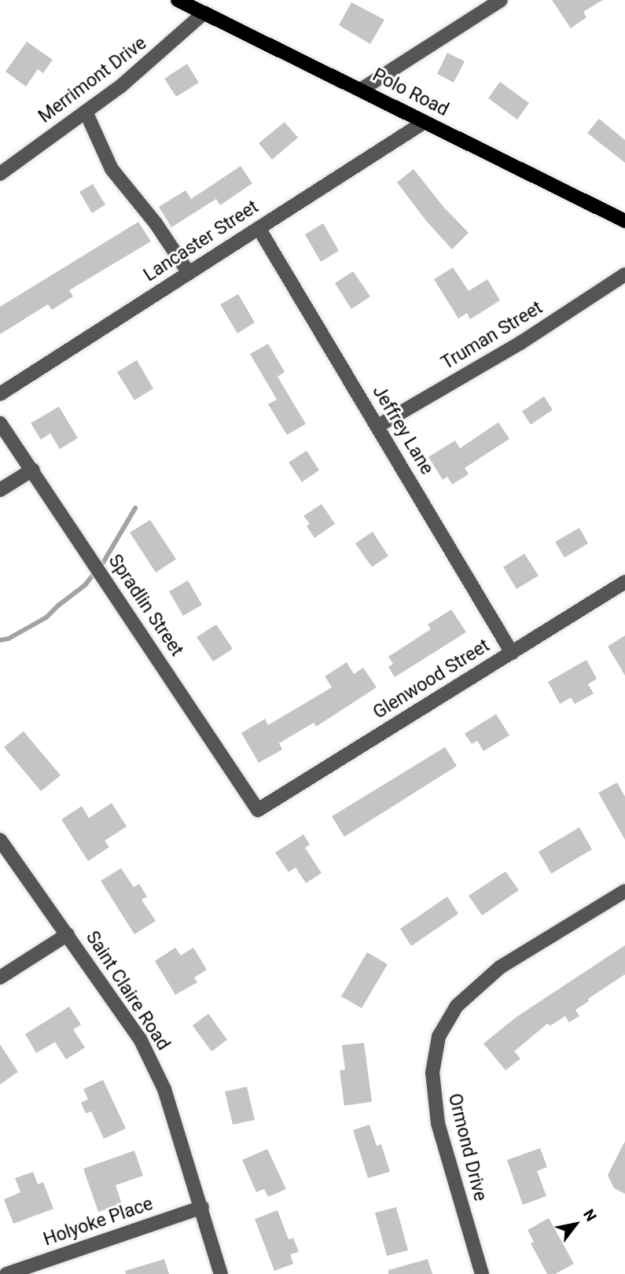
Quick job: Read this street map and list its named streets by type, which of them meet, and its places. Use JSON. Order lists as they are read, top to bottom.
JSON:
{
  "streets": {
    "main road": ["Polo Road"],
    "street": [
      "Merrimont Drive",
      "Lancaster Street",
      "Truman Street",
      "Jeffrey Lane",
      "Spradlin Street",
      "Glenwood Street",
      "Saint Claire Road",
      "Ormond Drive",
      "Holyoke Place"
    ]
  },
  "crossings": [
    ["Merrimont Drive", "Polo Road"],
    ["Polo Road", "Lancaster Street"],
    ["Lancaster Street", "Jeffrey Lane"],
    ["Truman Street", "Jeffrey Lane"],
    ["Jeffrey Lane", "Glenwood Street"],
    ["Spradlin Street", "Glenwood Street"],
    ["Saint Claire Road", "Holyoke Place"]
  ],
  "north": "top right"
}
